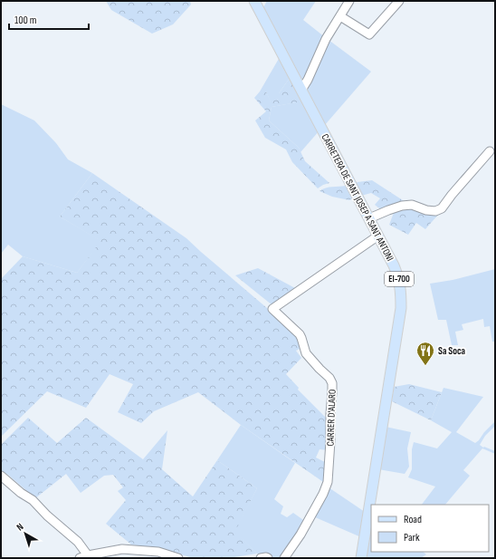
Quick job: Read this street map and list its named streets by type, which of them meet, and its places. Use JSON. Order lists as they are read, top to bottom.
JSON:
{
  "streets": {
    "main road": ["CARRETERA DE SANT JOSEP A SANT ANTONI", "EI-700"],
    "street": ["CARRER D'ALARO"]
  },
  "crossings": [
    ["CARRETERA DE SANT JOSEP A SANT ANTONI", "CARRER D'ALARO"]
  ],
  "places": {
    "restaurant": ["Sa Soca"]
  },
  "legend": ["Road", "Park"],
  "scale_bar": "100 m",
  "north": "top left"
}
